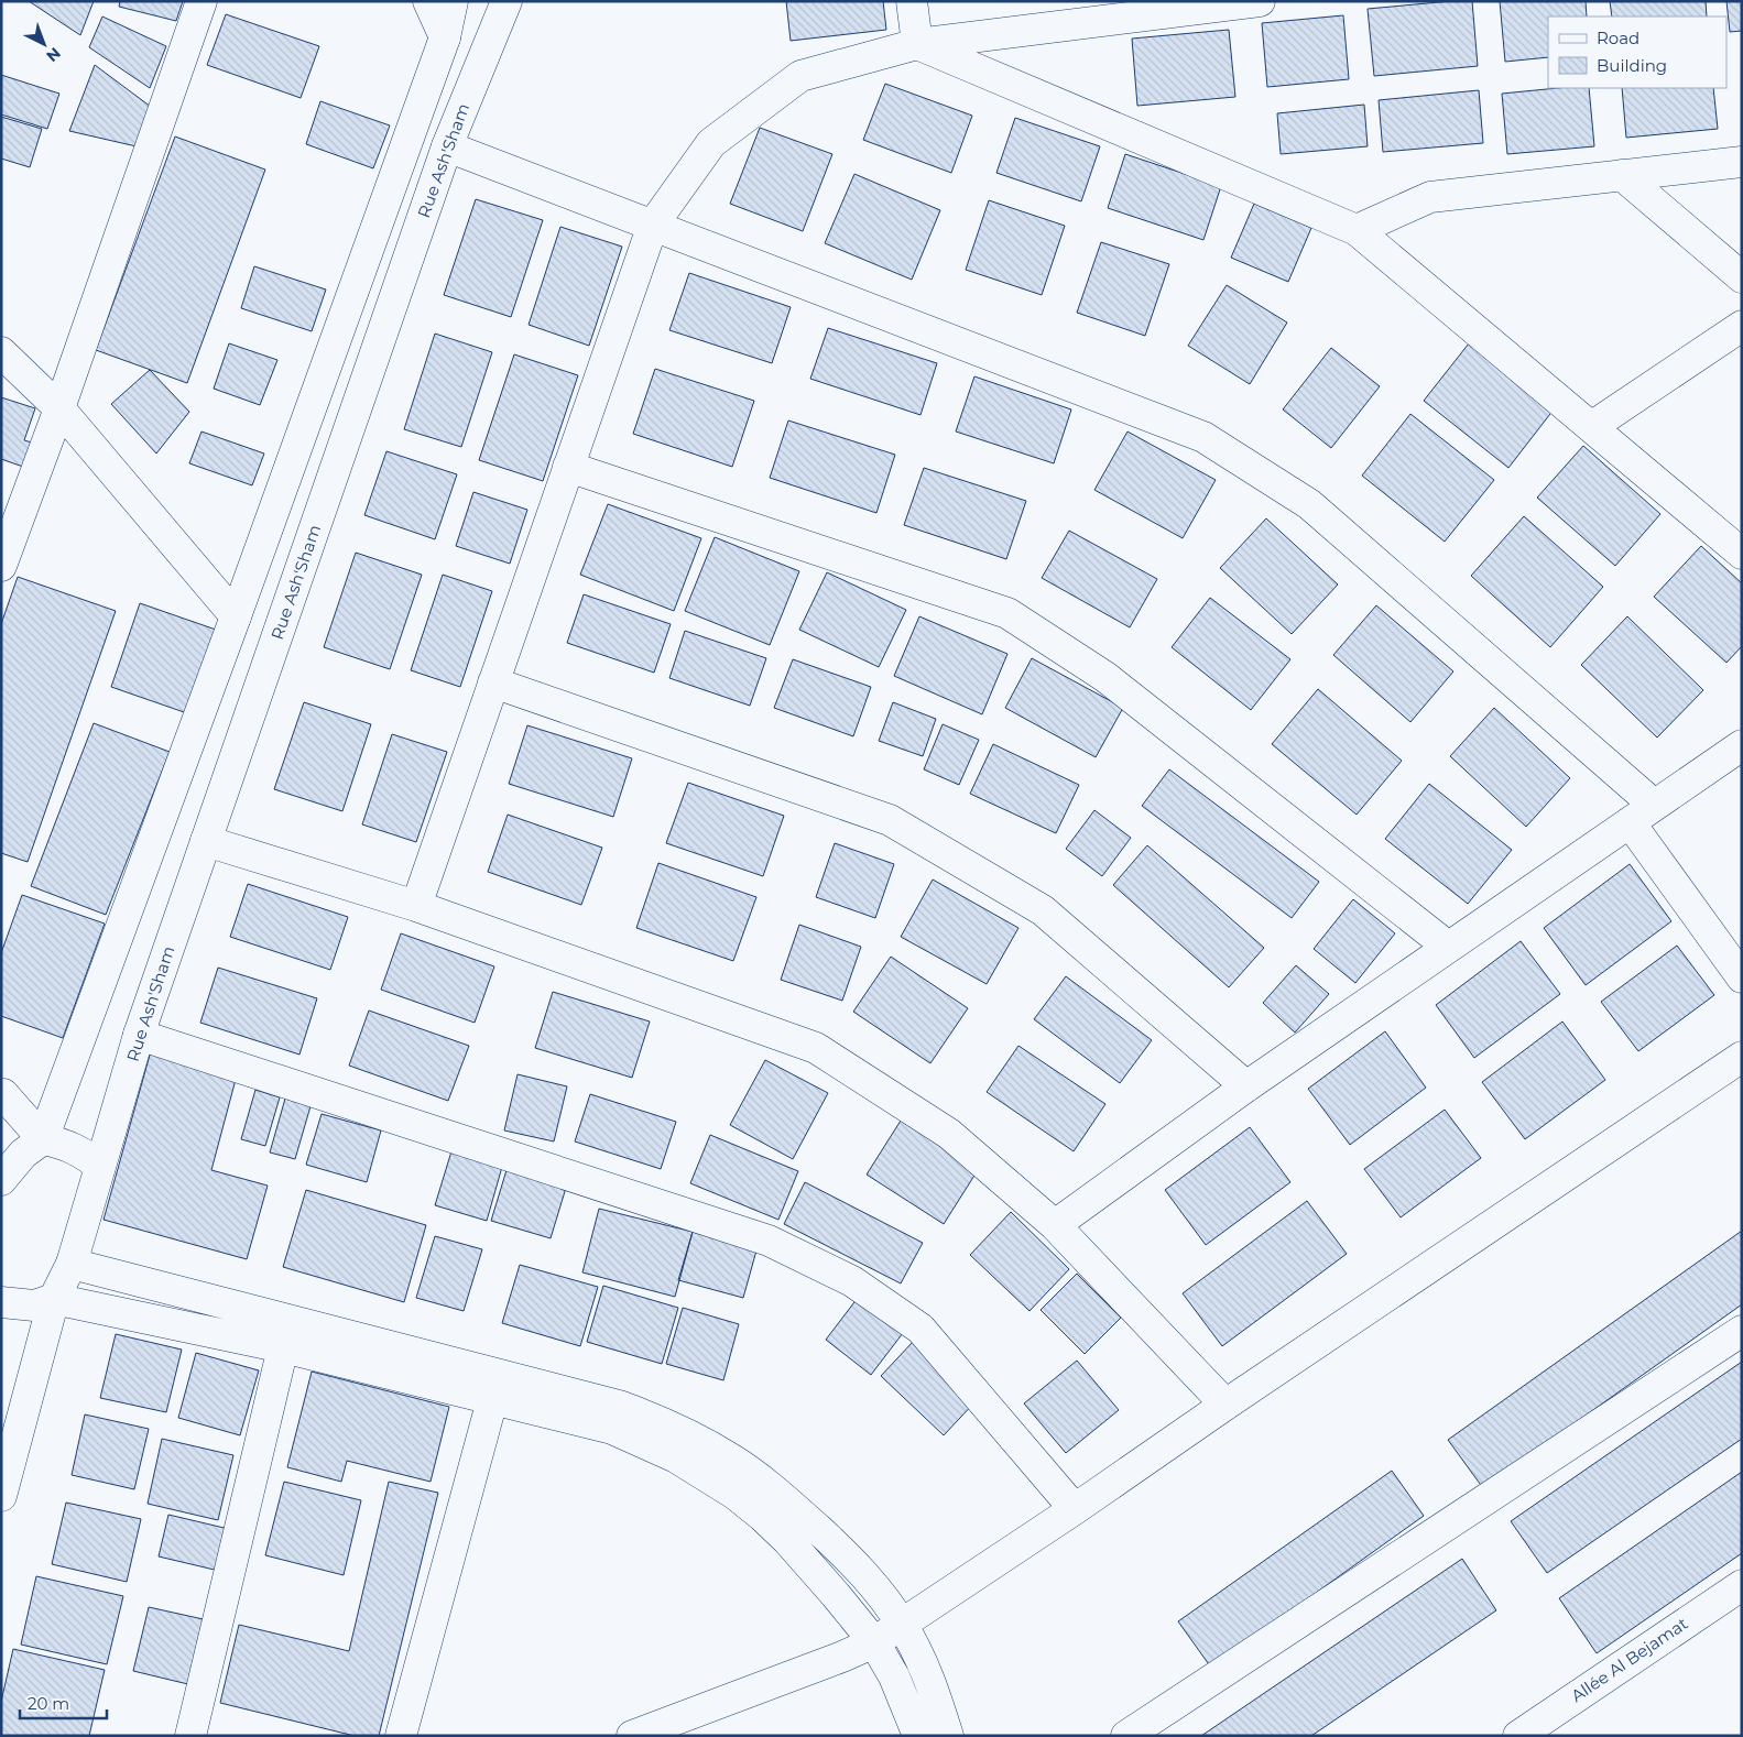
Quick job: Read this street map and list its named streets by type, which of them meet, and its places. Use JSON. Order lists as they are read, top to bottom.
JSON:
{
  "streets": {
    "main road": ["Rue Ash'Sham", "Allée Al Bejamat"]
  },
  "legend": ["Road", "Building"],
  "scale_bar": "20 m",
  "north": "bottom right"
}
